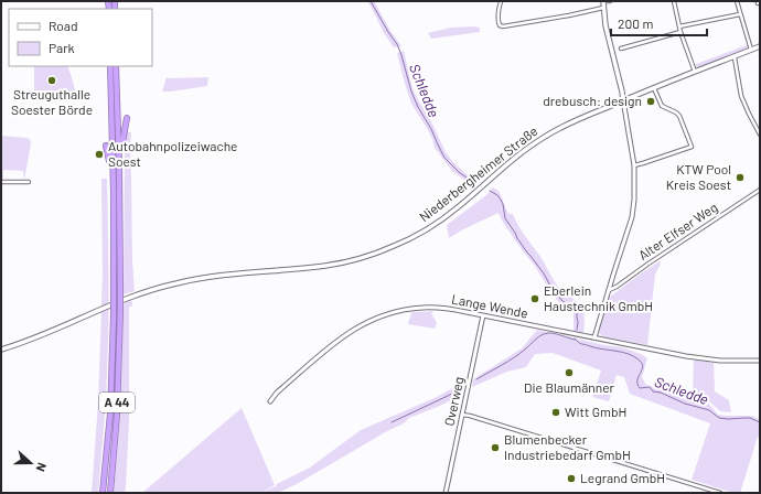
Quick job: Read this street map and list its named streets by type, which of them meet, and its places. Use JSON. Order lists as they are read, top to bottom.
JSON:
{
  "streets": {
    "highway": ["A 44"],
    "main road": ["Niederbergheimer Straße"],
    "street": ["Alter Elfser Weg", "Lange Wende", "Overweg"]
  },
  "crossings": [
    ["Lange Wende", "Overweg"]
  ],
  "water": ["Schledde"],
  "places": [
    "Streuguthalle Soester Börde",
    "drebusch: design",
    "Autobahnpolizeiwache Soest",
    "KTW Pool Kreis Soest",
    "Eberlein Haustechnik GmbH",
    "Die Blaumänner",
    "Witt GmbH",
    "Blumenbecker Industriebedarf GmbH",
    "Legrand GmbH"
  ],
  "legend": ["Road", "Park"],
  "scale_bar": "200 m",
  "north": "right"
}
